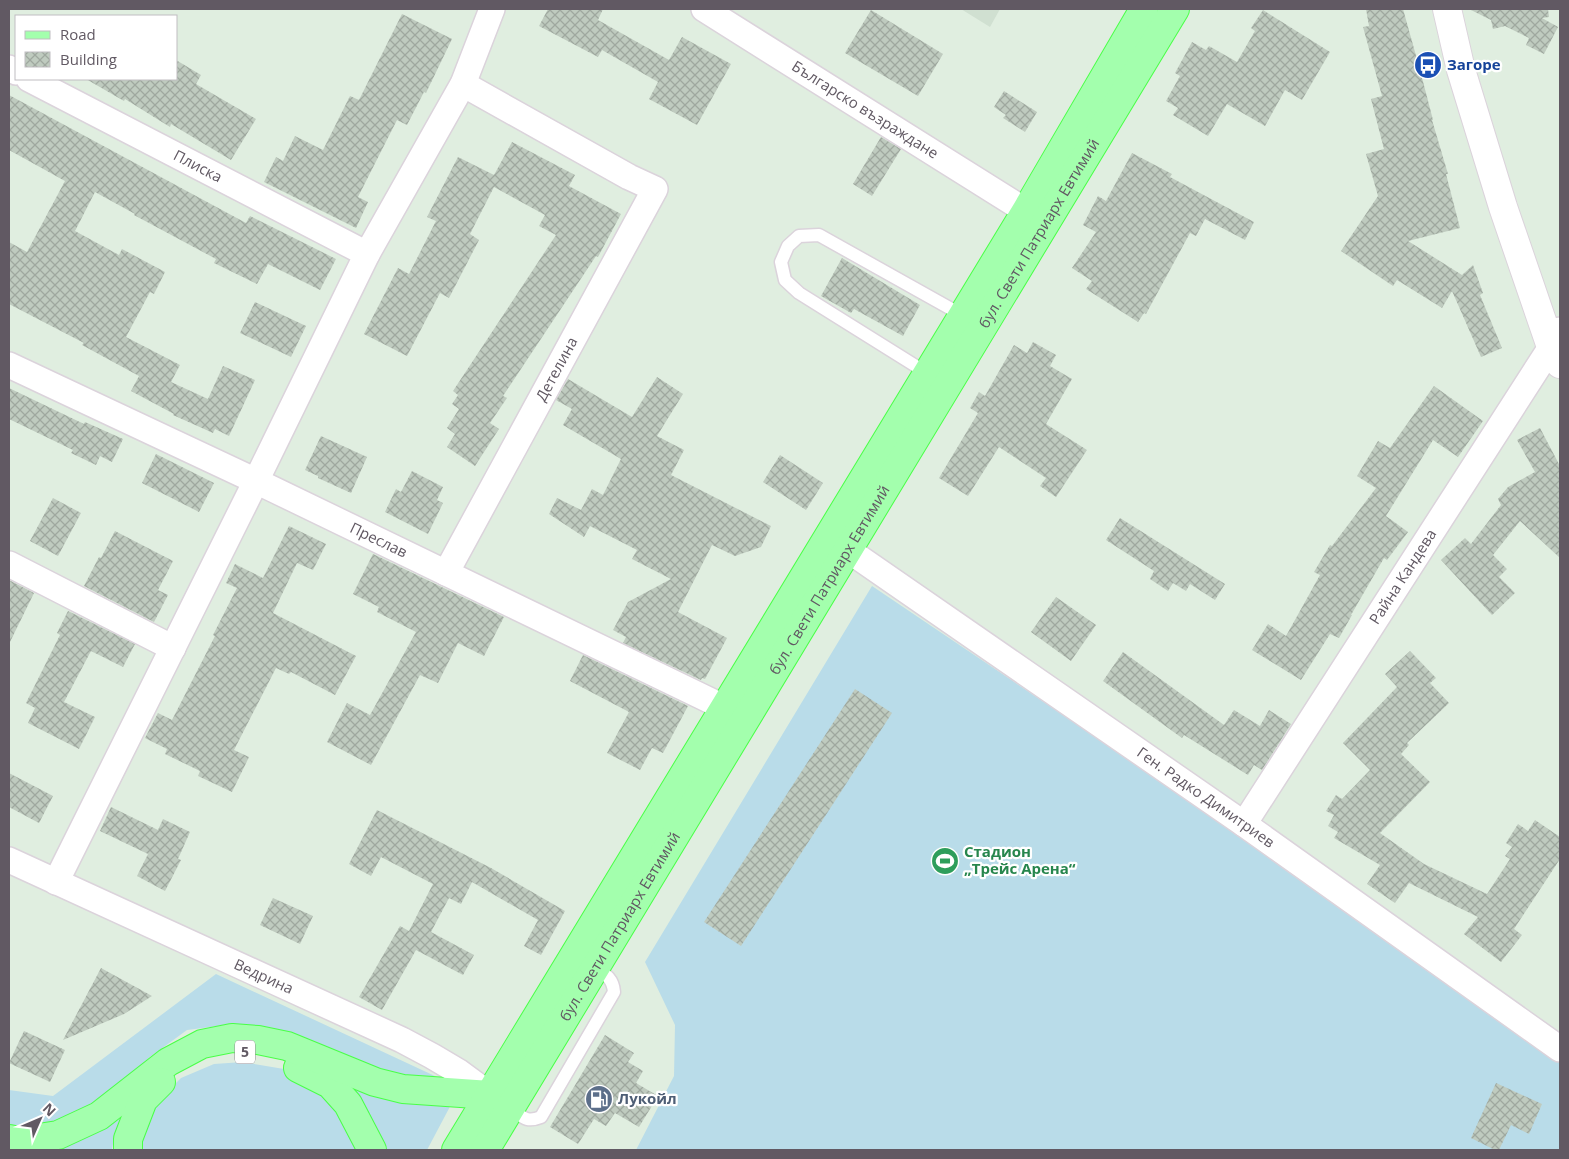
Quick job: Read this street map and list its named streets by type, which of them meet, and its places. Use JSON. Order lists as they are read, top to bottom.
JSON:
{
  "streets": {
    "main road": ["бул. Свети Патриарх Евтимий", "5"],
    "street": [
      "Българско възраждане",
      "Плиска",
      "Детелина",
      "Преслав",
      "Райна Кандева",
      "Ген. Радко Димитриев",
      "Ведрина"
    ]
  },
  "crossings": [
    ["Българско възраждане", "бул. Свети Патриарх Евтимий"],
    ["бул. Свети Патриарх Евтимий", "Преслав"],
    ["бул. Свети Патриарх Евтимий", "Ген. Радко Димитриев"],
    ["бул. Свети Патриарх Евтимий", "Ведрина"],
    ["Детелина", "Преслав"],
    ["Райна Кандева", "Ген. Радко Димитриев"]
  ],
  "places": {
    "bus stop": ["Загоре"],
    "sports": ["Стадион „Трейс Арена“"],
    "fuel station": ["Лукойл"]
  },
  "legend": ["Road", "Building"],
  "north": "top right"
}
